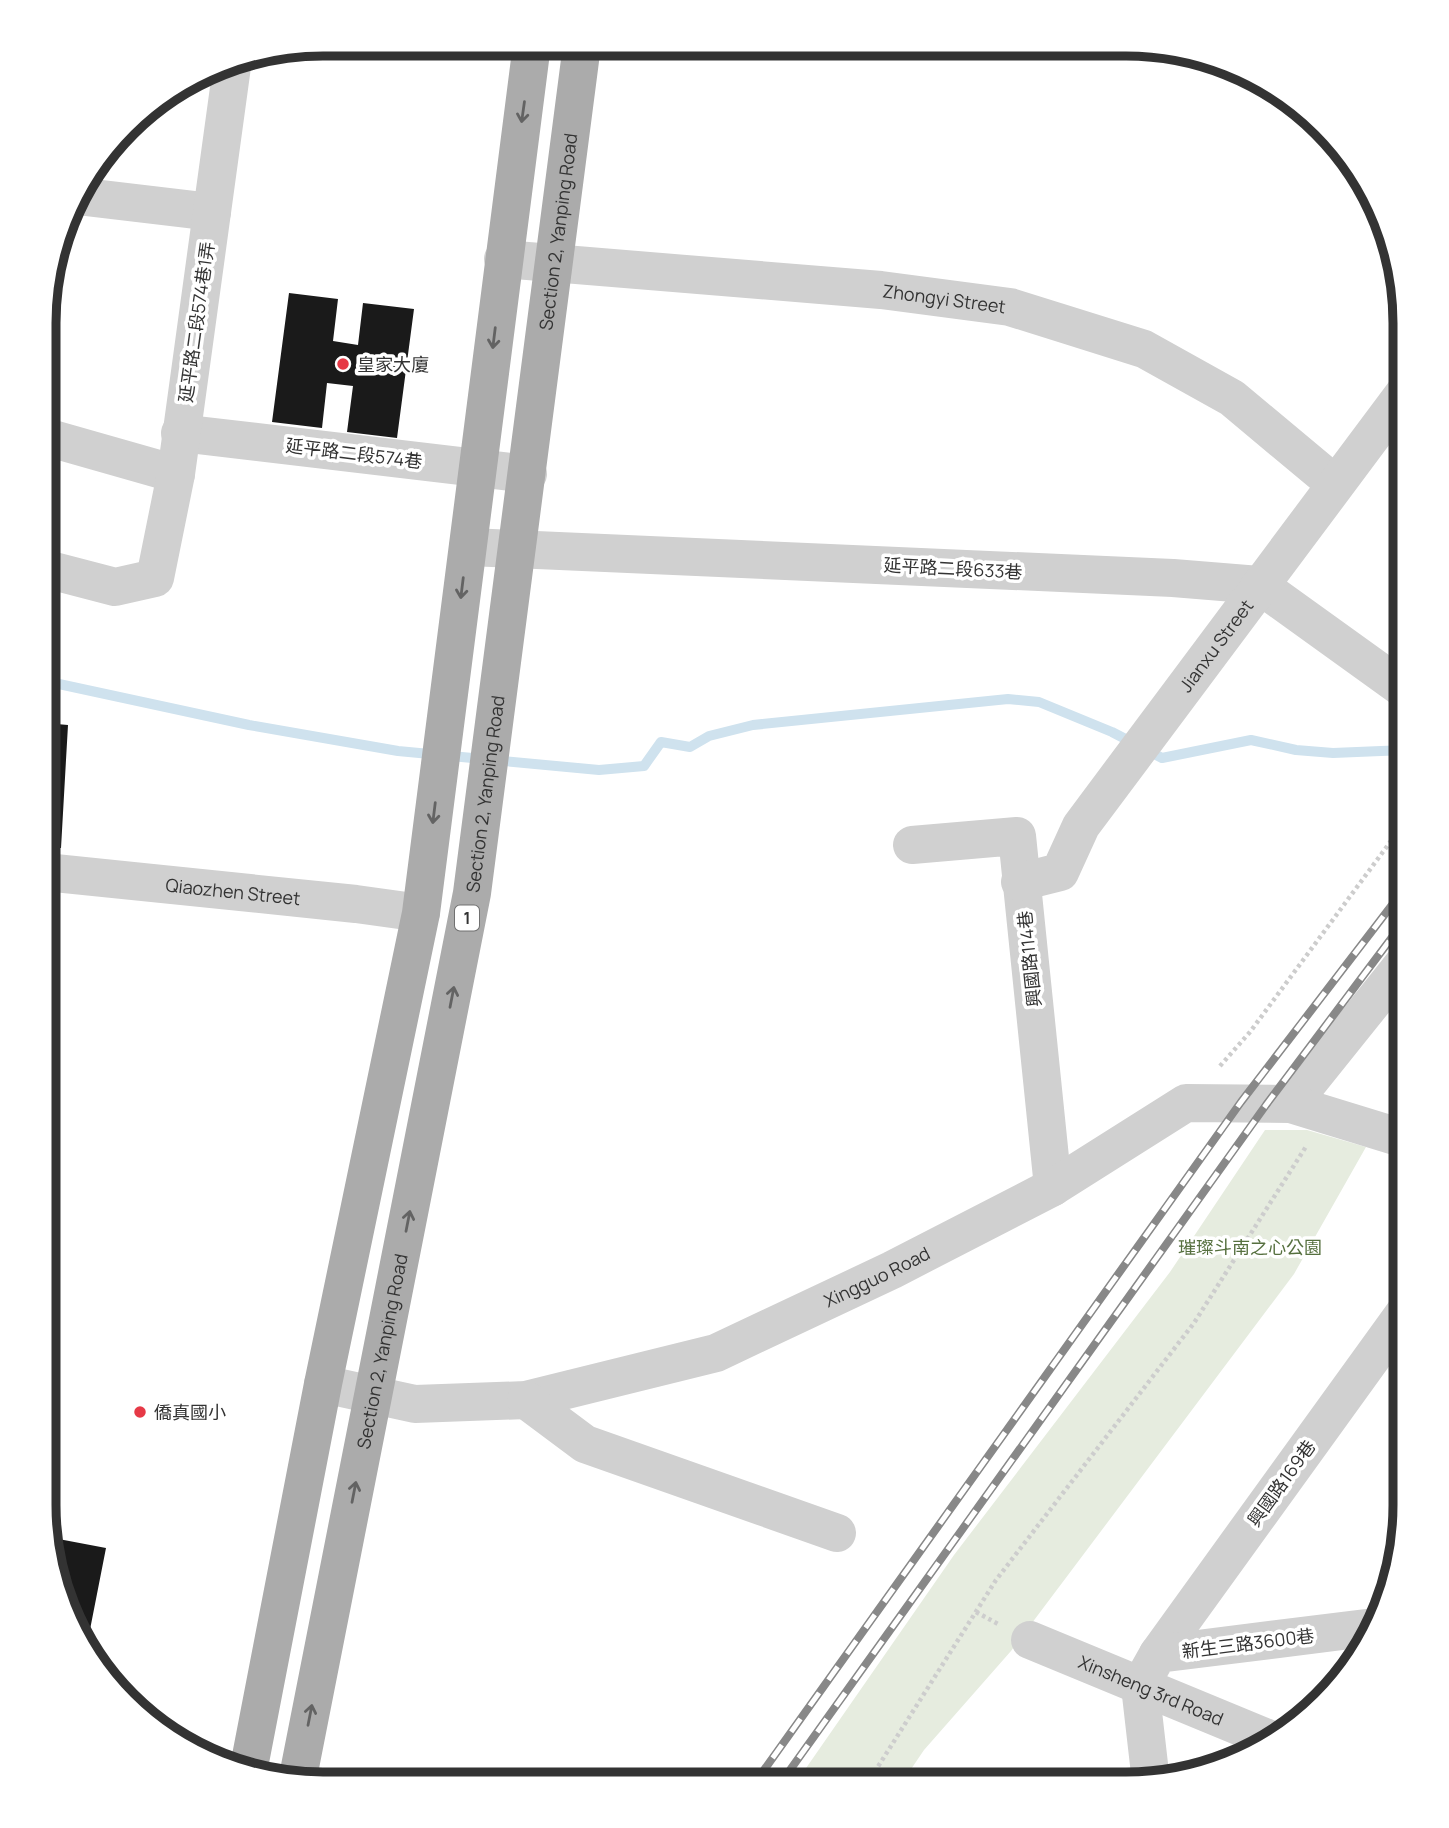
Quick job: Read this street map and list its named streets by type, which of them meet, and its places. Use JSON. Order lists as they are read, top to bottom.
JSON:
{
  "streets": {
    "main road": ["Section 2, Yanping Road", "1"],
    "street": [
      "Zhongyi Street",
      "延平路二段574巷1弄",
      "延平路二段574巷",
      "延平路二段633巷",
      "Jianxu Street",
      "Qiaozhen Street",
      "興國路114巷",
      "Xingguo Road",
      "興國路169巷",
      "新生三路3600巷",
      "Xinsheng 3rd Road"
    ]
  },
  "crossings": [
    ["Section 2, Yanping Road", "Zhongyi Street"],
    ["Section 2, Yanping Road", "延平路二段574巷"],
    ["Section 2, Yanping Road", "延平路二段633巷"],
    ["Section 2, Yanping Road", "Xingguo Road"],
    ["Zhongyi Street", "Jianxu Street"],
    ["延平路二段574巷1弄", "延平路二段574巷"],
    ["延平路二段633巷", "Jianxu Street"],
    ["Jianxu Street", "興國路114巷"],
    ["興國路114巷", "Xingguo Road"],
    ["興國路169巷", "新生三路3600巷"],
    ["興國路169巷", "Xinsheng 3rd Road"],
    ["新生三路3600巷", "Xinsheng 3rd Road"]
  ],
  "parks": ["璀璨斗南之心公園"],
  "places": ["皇家大廈", "僑真國小"]
}
